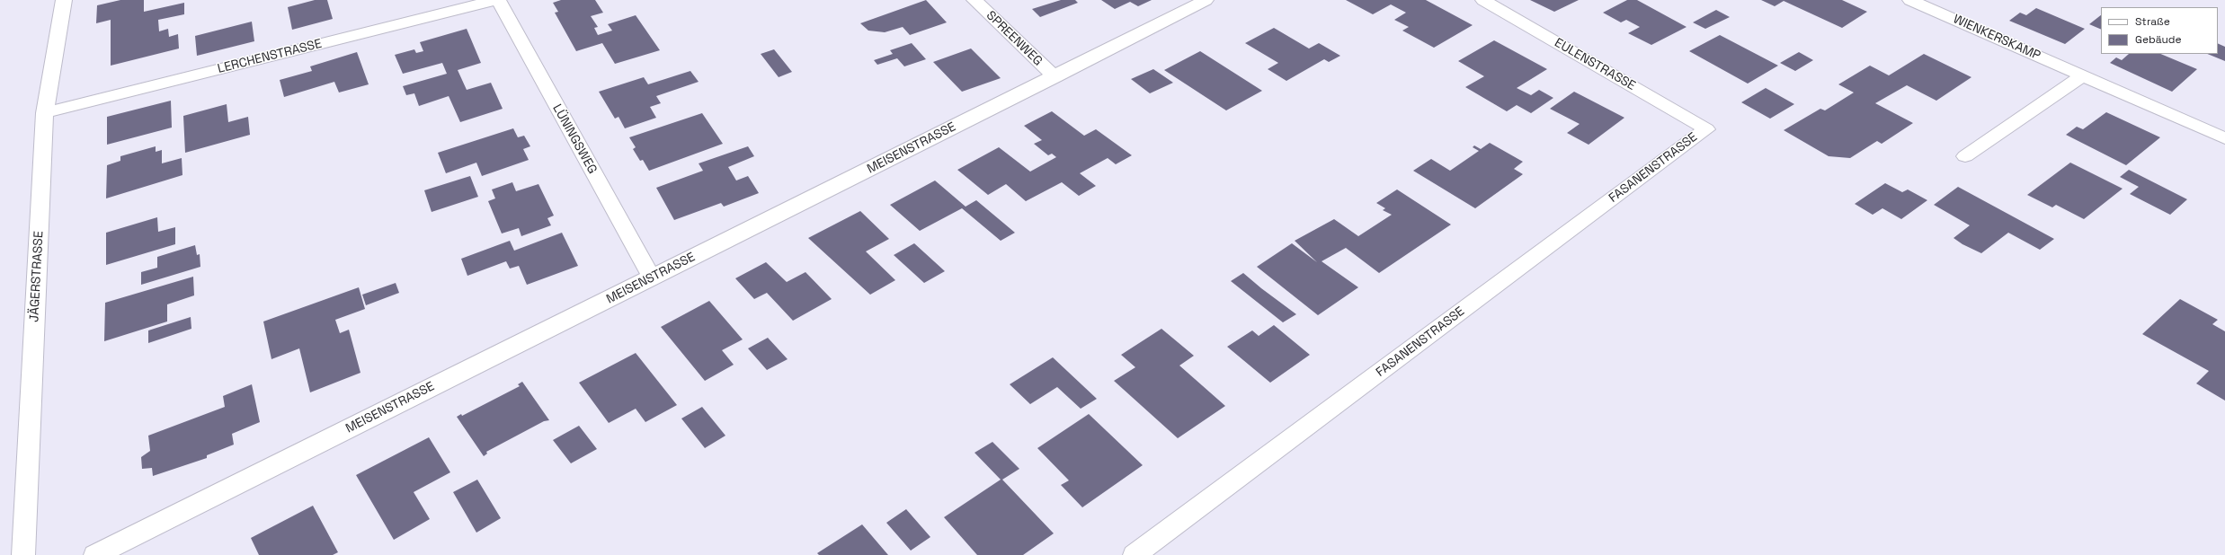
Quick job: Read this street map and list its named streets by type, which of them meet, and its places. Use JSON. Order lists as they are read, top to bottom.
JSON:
{
  "streets": {
    "street": [
      "WIENKERSKAMP",
      "SPREENWEG",
      "LERCHENSTRASSE",
      "EULENSTRASSE",
      "LÜNINGSWEG",
      "MEISENSTRASSE",
      "FASANENSTRASSE",
      "JÄGERSTRASSE"
    ]
  },
  "crossings": [
    ["SPREENWEG", "MEISENSTRASSE"],
    ["LERCHENSTRASSE", "LÜNINGSWEG"],
    ["LERCHENSTRASSE", "JÄGERSTRASSE"],
    ["EULENSTRASSE", "FASANENSTRASSE"],
    ["LÜNINGSWEG", "MEISENSTRASSE"]
  ],
  "legend": ["Straße", "Gebäude"]
}
